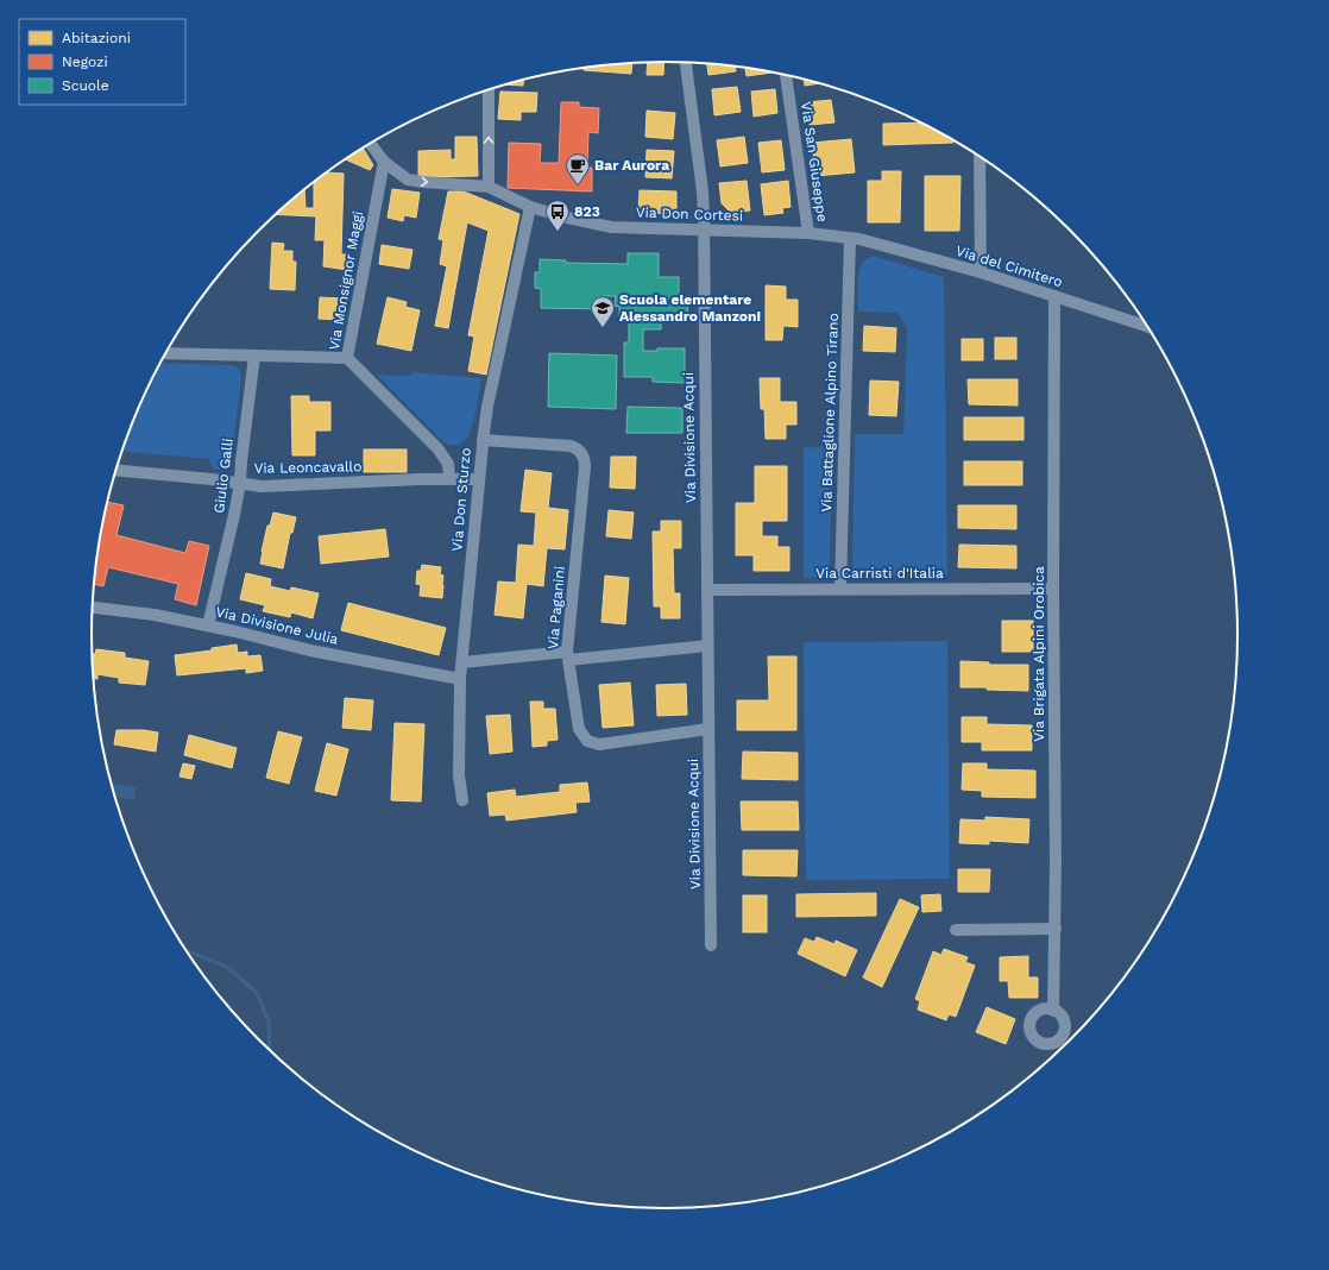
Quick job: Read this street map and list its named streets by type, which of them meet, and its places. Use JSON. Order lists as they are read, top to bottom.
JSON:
{
  "streets": {
    "street": [
      "Via San Giuseppe",
      "Via Don Cortesi",
      "Via del Cimitero",
      "Via Monsignor Maggi",
      "Via Battaglione Alpino Tirano",
      "Via Divisione Acqui",
      "Via Leoncavallo",
      "Giulio Galli",
      "Via Don Sturzo",
      "Via Carristi d'Italia",
      "Via Paganini",
      "Via Divisione Julia",
      "Via Brigata Alpini Orobica"
    ]
  },
  "crossings": [
    ["Via San Giuseppe", "Via Don Cortesi"],
    ["Via Don Cortesi", "Via del Cimitero"],
    ["Via Don Cortesi", "Via Battaglione Alpino Tirano"],
    ["Via Don Cortesi", "Via Divisione Acqui"],
    ["Via Don Cortesi", "Via Don Sturzo"],
    ["Via del Cimitero", "Via Battaglione Alpino Tirano"],
    ["Via del Cimitero", "Via Brigata Alpini Orobica"],
    ["Via Monsignor Maggi", "Via Leoncavallo"],
    ["Via Battaglione Alpino Tirano", "Via Carristi d'Italia"],
    ["Via Divisione Acqui", "Via Carristi d'Italia"],
    ["Via Divisione Acqui", "Via Paganini"],
    ["Via Leoncavallo", "Giulio Galli"],
    ["Via Leoncavallo", "Via Don Sturzo"],
    ["Giulio Galli", "Via Divisione Julia"],
    ["Via Don Sturzo", "Via Paganini"],
    ["Via Don Sturzo", "Via Divisione Julia"],
    ["Via Carristi d'Italia", "Via Brigata Alpini Orobica"]
  ],
  "places": {
    "cafe": ["Bar Aurora"],
    "bus stop": ["823"],
    "school or university": ["Scuola elementare Alessandro Manzoni"]
  },
  "legend": ["Abitazioni", "Negozi", "Scuole"]
}
